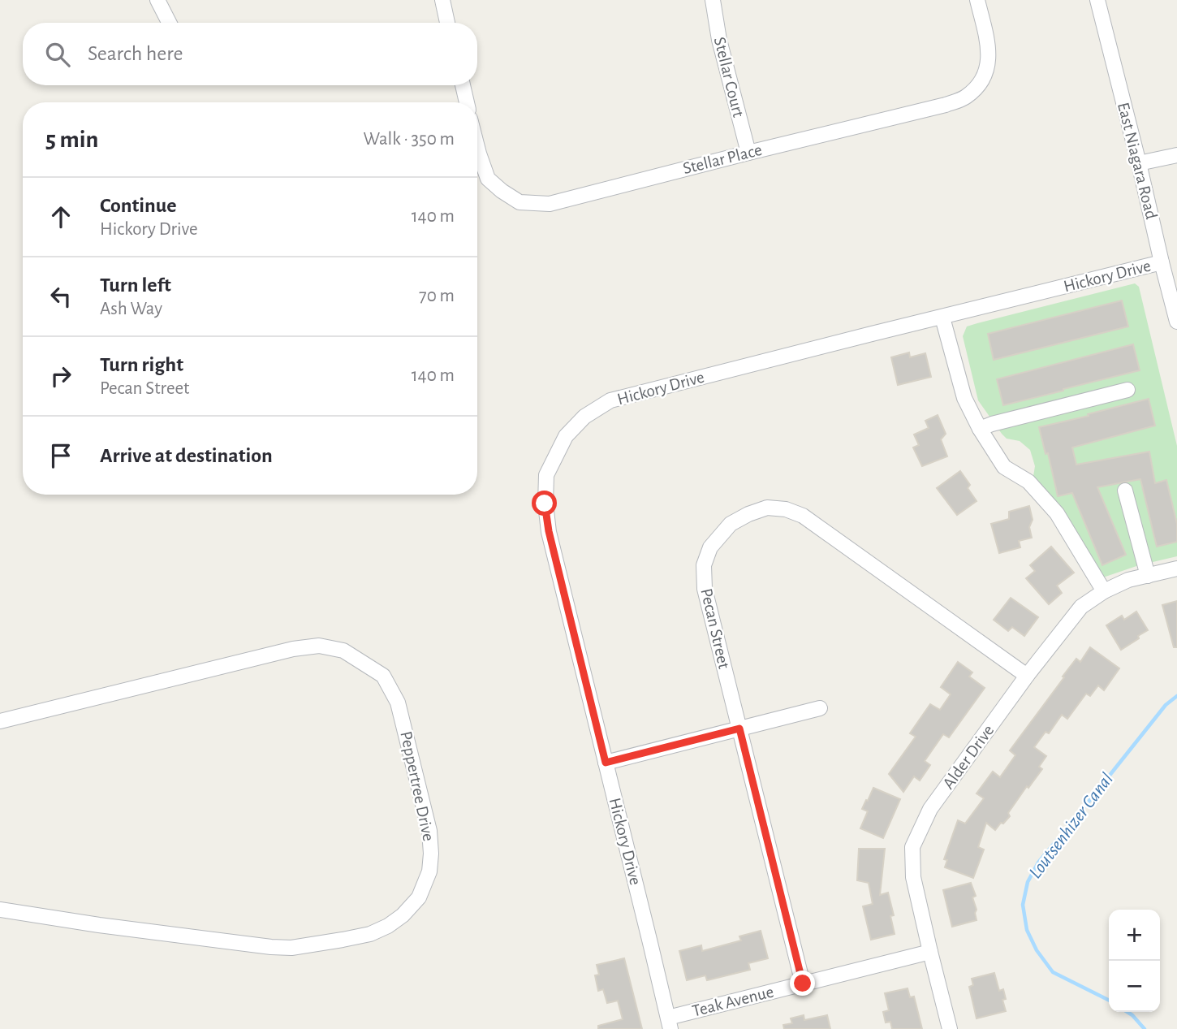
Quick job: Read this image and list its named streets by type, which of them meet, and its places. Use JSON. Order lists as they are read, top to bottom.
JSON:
{
  "streets": {
    "street": [
      "Stellar Court",
      "Stellar Place",
      "East Niagara Road",
      "Hickory Drive",
      "Pecan Street",
      "Alder Drive",
      "Peppertree Drive",
      "Teak Avenue"
    ]
  },
  "crossings": [
    ["Stellar Court", "Stellar Place"],
    ["East Niagara Road", "Hickory Drive"],
    ["Hickory Drive", "Teak Avenue"],
    ["Pecan Street", "Alder Drive"],
    ["Pecan Street", "Teak Avenue"],
    ["Alder Drive", "Teak Avenue"]
  ],
  "water": ["Loutsenhizer Canal"],
  "page": {
    "search": "Search here",
    "heading": ["5 min", "Walk · 350 m"],
    "list": [
      ["Continue", "Hickory Drive", "140 m"],
      ["Turn left", "Ash Way", "70 m"],
      ["Turn right", "Pecan Street", "140 m"],
      "Arrive at destination"
    ],
    "map_buttons": ["+", "−"]
  }
}
